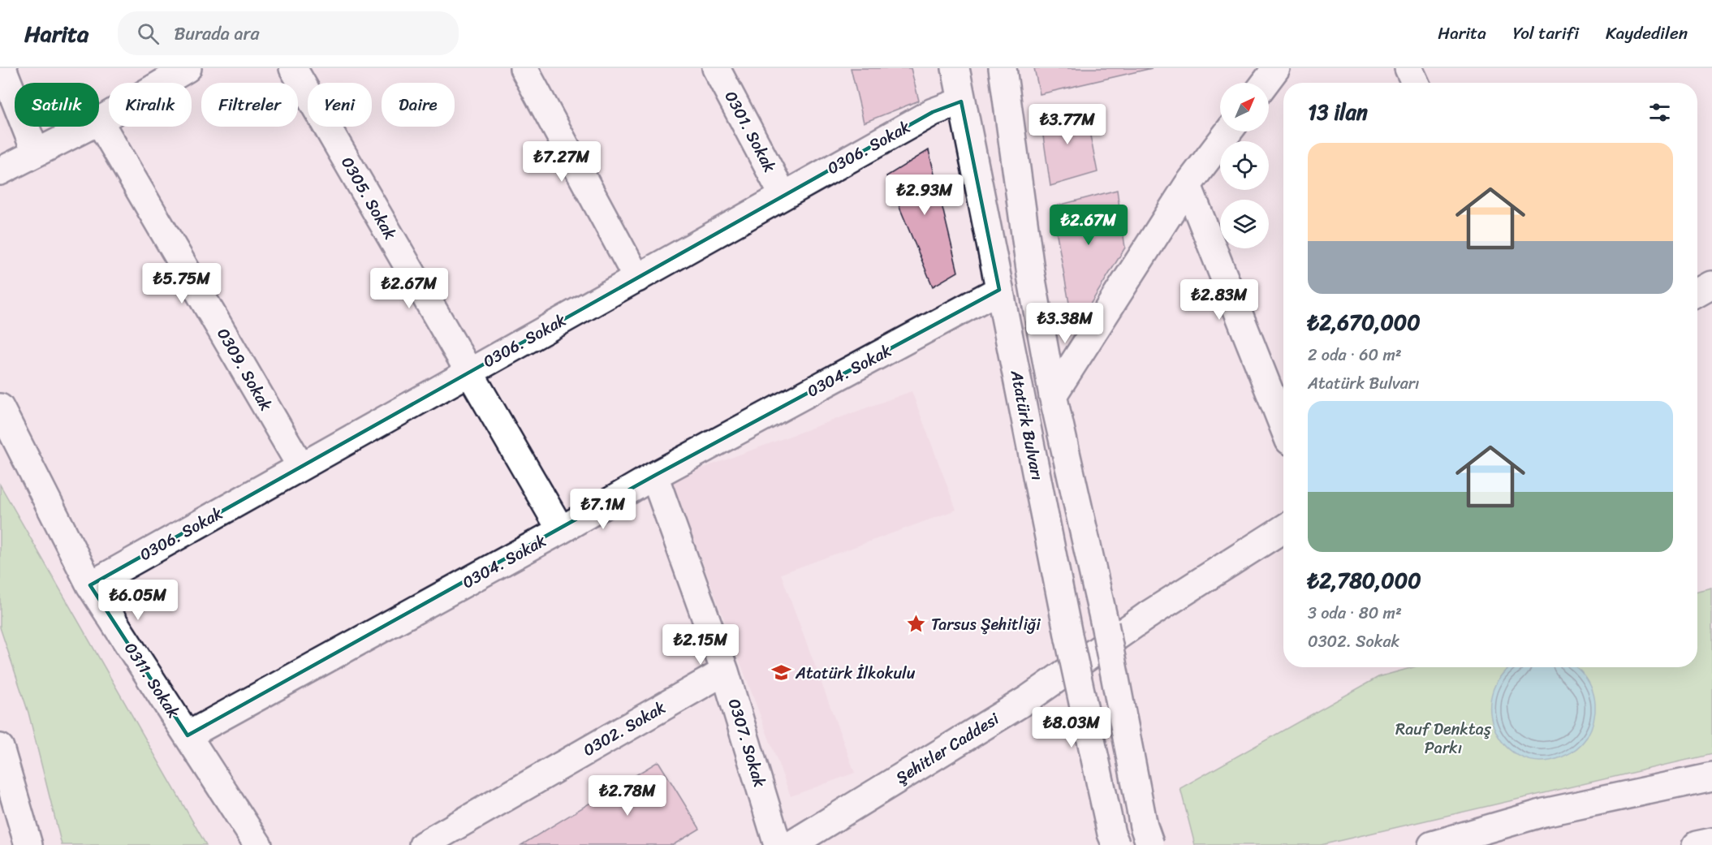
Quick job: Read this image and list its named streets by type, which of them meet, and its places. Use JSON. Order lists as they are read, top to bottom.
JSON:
{
  "streets": {
    "street": [
      "0301. Sokak",
      "0306. Sokak",
      "0305. Sokak",
      "0309. Sokak",
      "0304. Sokak",
      "Atatürk Bulvarı",
      "0311. Sokak",
      "0302. Sokak",
      "0307. Sokak",
      "Şehitler Caddesi"
    ]
  },
  "crossings": [
    ["0301. Sokak", "0306. Sokak"],
    ["0306. Sokak", "0305. Sokak"],
    ["0306. Sokak", "0309. Sokak"],
    ["0306. Sokak", "Atatürk Bulvarı"],
    ["0306. Sokak", "0311. Sokak"],
    ["0305. Sokak", "0304. Sokak"],
    ["0304. Sokak", "Atatürk Bulvarı"],
    ["0304. Sokak", "0311. Sokak"],
    ["0304. Sokak", "0307. Sokak"],
    ["0302. Sokak", "0307. Sokak"]
  ],
  "parks": ["Rauf Denktaş Parkı"],
  "places": {
    "place": ["Tarsus Şehitliği"],
    "school or university": ["Atatürk İlkokulu"]
  },
  "north": "top right",
  "page": {
    "header": "Harita",
    "search": "Burada ara",
    "nav": ["Harita", "Yol tarifi", "Kaydedilen"],
    "chip": [
      "Satılık",
      "Kiralık",
      "Filtreler",
      "Yeni",
      "Daire"
    ],
    "heading": "13 ilan",
    "price": [
      "₺3.77M",
      "₺7.27M",
      "₺2.93M",
      "₺2.67M",
      "₺5.75M",
      "₺2.67M",
      "₺2.83M",
      "₺3.38M",
      "₺7.1M",
      "₺6.05M",
      "₺2.15M",
      "₺8.03M",
      "₺2.78M"
    ],
    "list": [
      {
        "name": "₺2,670,000",
        "note": "2 oda · 60 m² · Atatürk Bulvarı"
      },
      {
        "name": "₺2,780,000",
        "note": "3 oda · 80 m² · 0302. Sokak"
      }
    ]
  }
}
